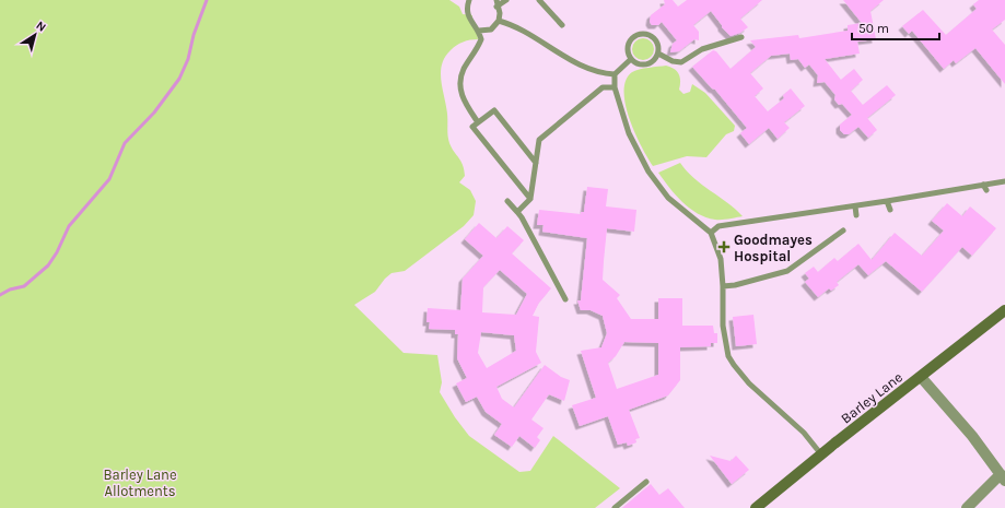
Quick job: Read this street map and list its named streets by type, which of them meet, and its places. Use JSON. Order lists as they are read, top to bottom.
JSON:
{
  "streets": {
    "main road": ["Barley Lane"]
  },
  "parks": ["Barley Lane Allotments"],
  "places": {
    "health": ["Goodmayes Hospital"]
  },
  "scale_bar": "50 m",
  "north": "top right"
}
